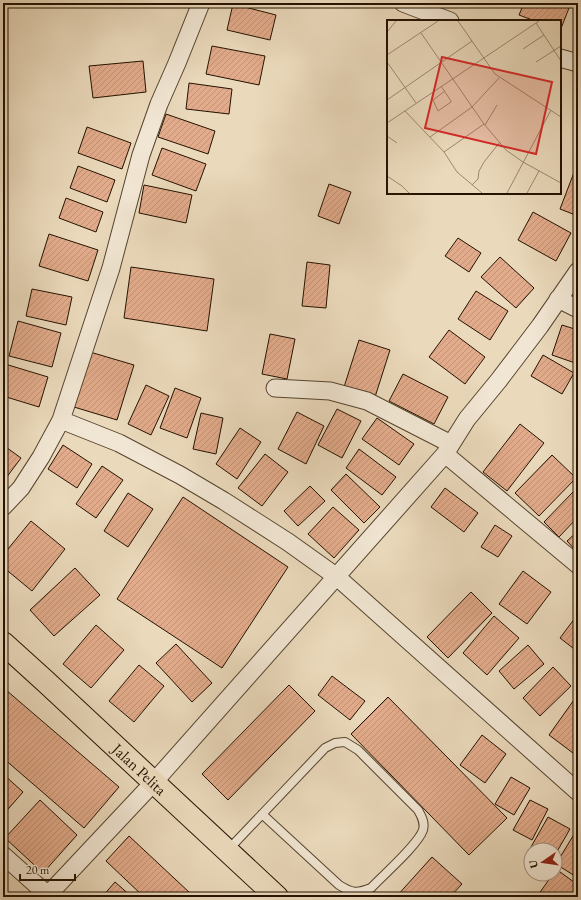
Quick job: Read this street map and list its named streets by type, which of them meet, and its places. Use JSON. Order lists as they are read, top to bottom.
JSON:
{
  "streets": {
    "highway": ["Jalan Pelita"]
  },
  "scale_bar": "20 m",
  "north": "left"
}
